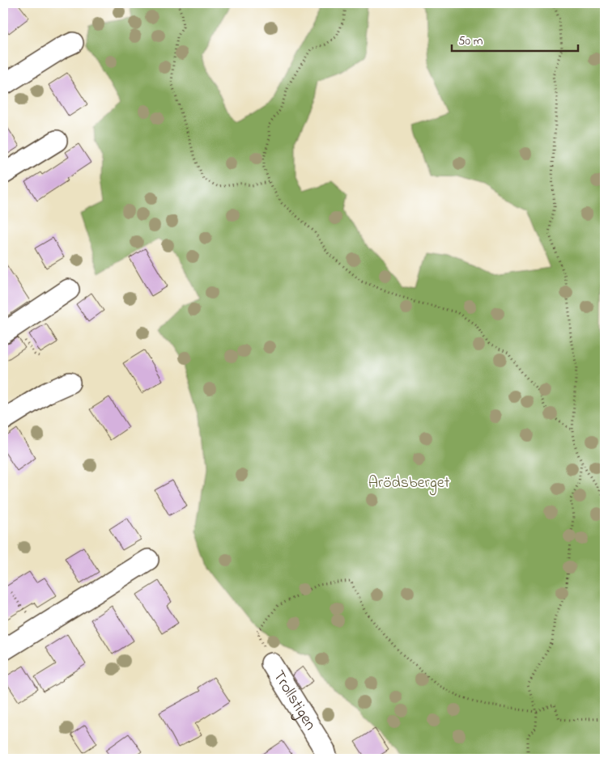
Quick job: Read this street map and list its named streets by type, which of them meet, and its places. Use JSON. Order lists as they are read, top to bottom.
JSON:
{
  "streets": {
    "street": ["Trollstigen"]
  },
  "parks": ["Arödsberget"],
  "scale_bar": "50 m"
}
